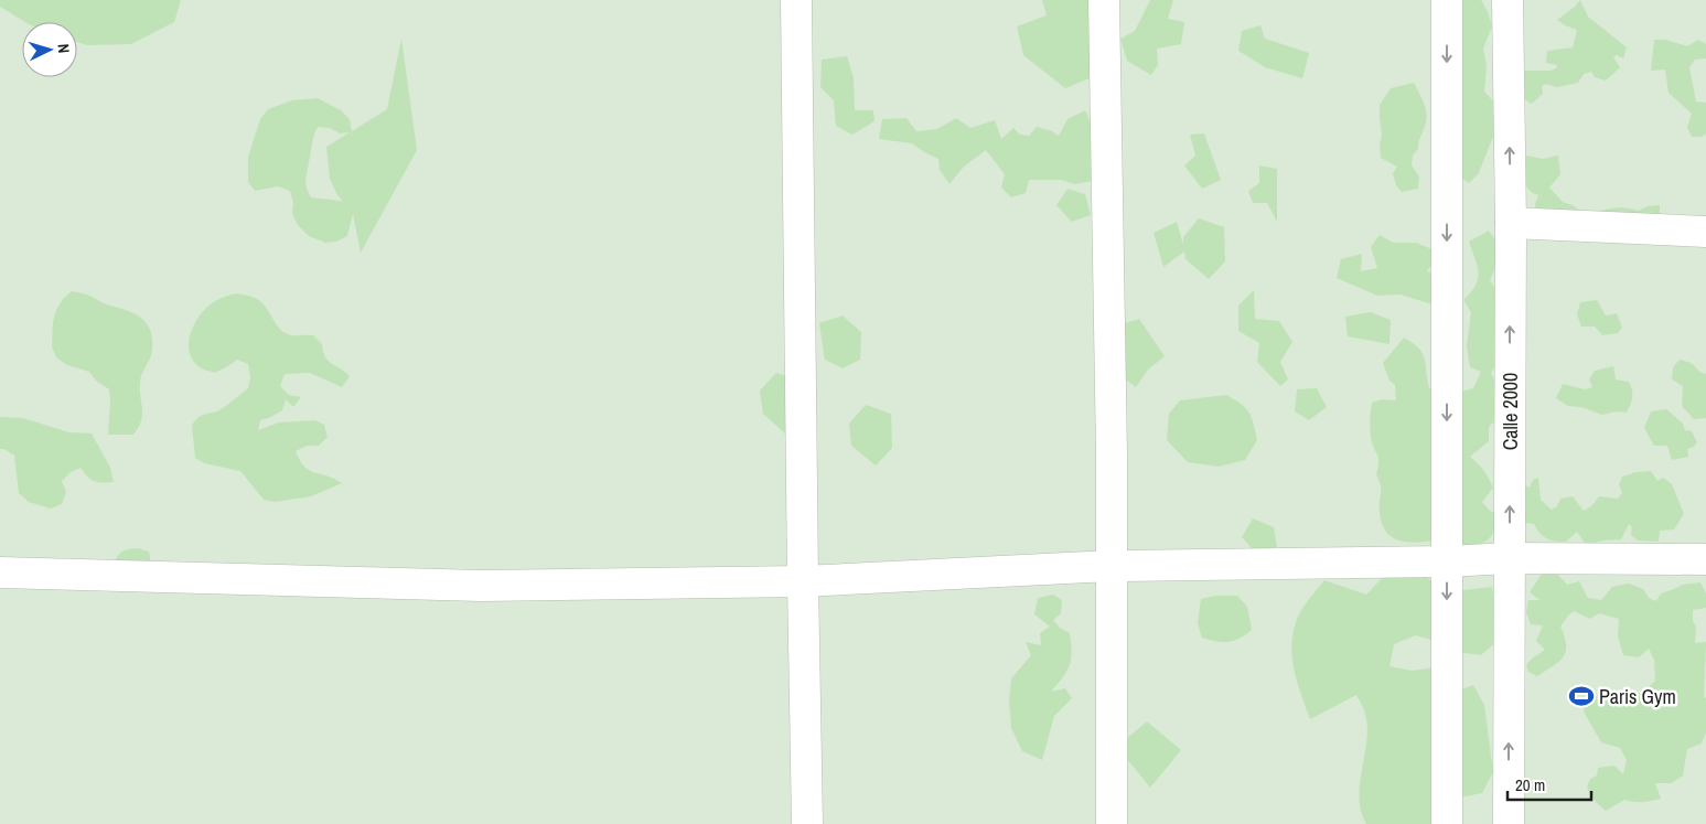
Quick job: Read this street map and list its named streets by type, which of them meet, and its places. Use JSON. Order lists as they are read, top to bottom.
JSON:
{
  "streets": {
    "street": ["Calle 2000"]
  },
  "places": {
    "sports": ["Paris Gym"]
  },
  "scale_bar": "20 m",
  "north": "right"
}
